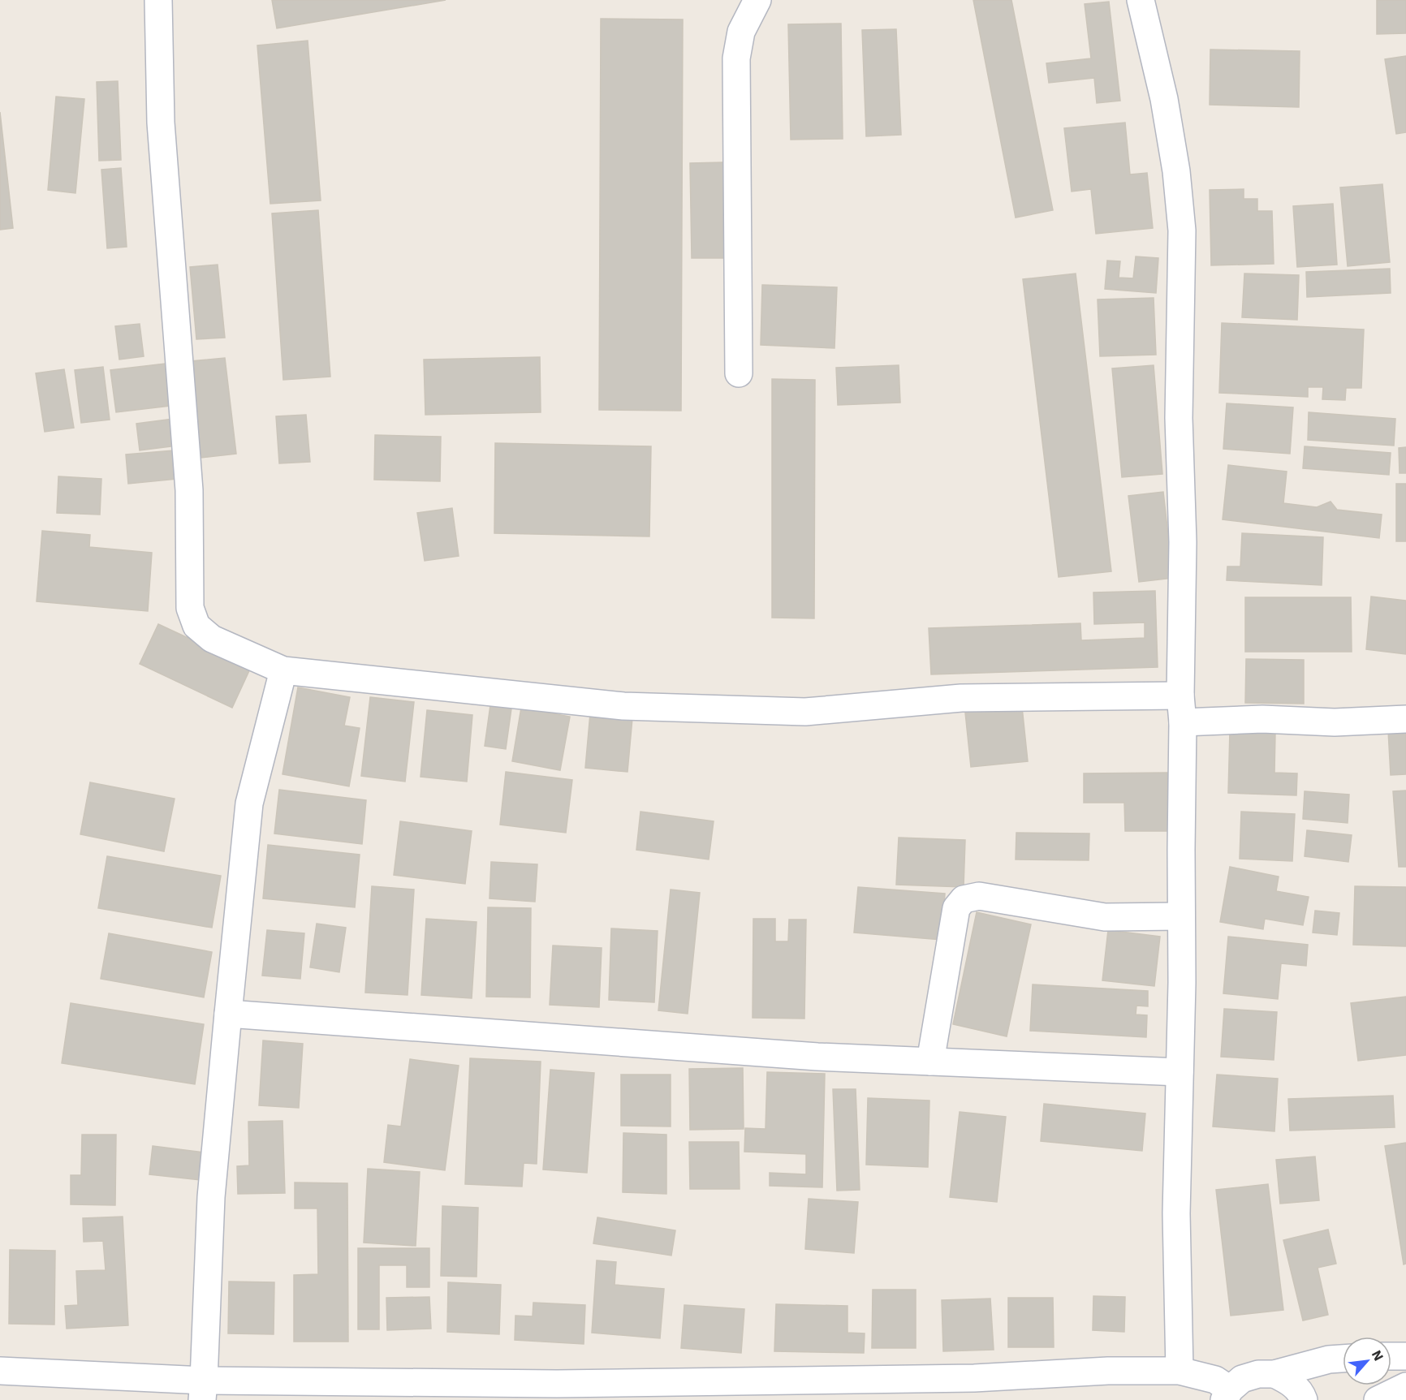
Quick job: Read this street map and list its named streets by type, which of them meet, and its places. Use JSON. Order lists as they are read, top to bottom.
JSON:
{
  "north": "top right"
}
